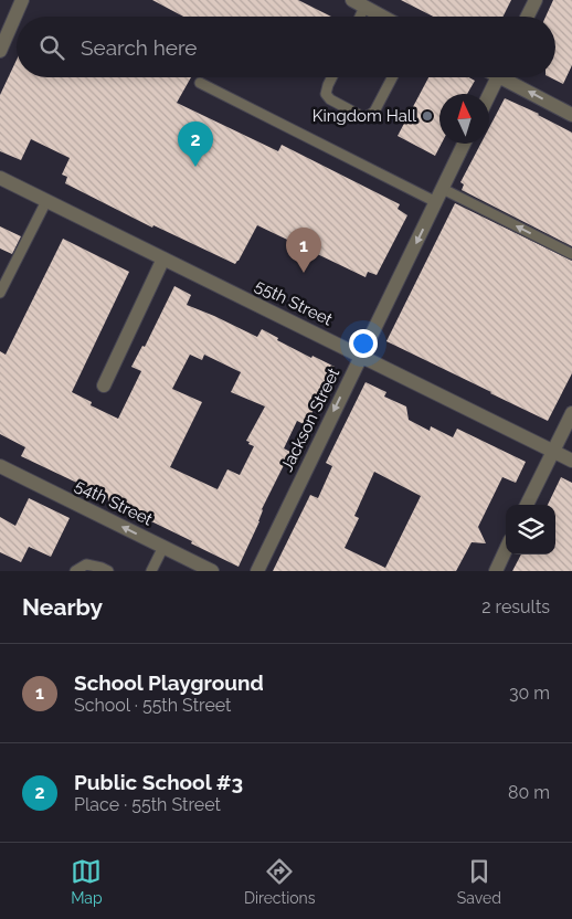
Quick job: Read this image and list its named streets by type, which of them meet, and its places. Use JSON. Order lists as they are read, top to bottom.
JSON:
{
  "streets": {
    "street": ["55th Street", "Jackson Street", "54th Street"]
  },
  "crossings": [
    ["55th Street", "Jackson Street"]
  ],
  "one_way": ["Jackson Street", "54th Street"],
  "places": ["Kingdom Hall"],
  "north": "top",
  "page": {
    "search": "Search here",
    "pins": ["2", "1"],
    "heading": ["Nearby", "2 results"],
    "list": [
      {
        "mark": "1",
        "name": "School Playground",
        "note": "School · 55th Street",
        "value": "30 m"
      },
      {
        "mark": "2",
        "name": "Public School #3",
        "note": "Place · 55th Street",
        "value": "80 m"
      }
    ],
    "nav": ["Map", "Directions", "Saved"]
  }
}
